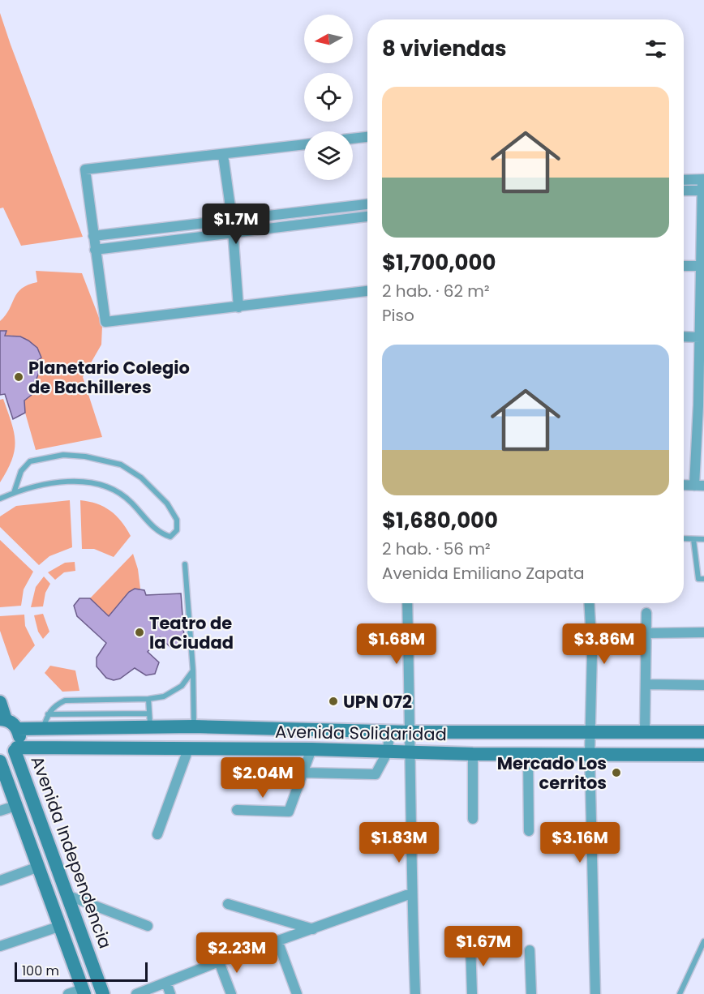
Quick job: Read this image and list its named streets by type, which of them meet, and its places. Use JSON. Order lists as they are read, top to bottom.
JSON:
{
  "streets": {
    "main road": ["Avenida Solidaridad", "Avenida Independencia"]
  },
  "crossings": [
    ["Avenida Solidaridad", "Avenida Independencia"]
  ],
  "places": [
    "Planetario Colegio de Bachilleres",
    "Teatro de la Ciudad",
    "UPN 072",
    "Mercado Los cerritos"
  ],
  "scale_bar": "100 m",
  "north": "left",
  "page": {
    "heading": "8 viviendas",
    "list": [
      {
        "name": "$1,700,000",
        "note": "2 hab. · 62 m² · Piso"
      },
      {
        "name": "$1,680,000",
        "note": "2 hab. · 56 m² · Avenida Emiliano Zapata"
      }
    ],
    "price": [
      "$1.7M",
      "$1.68M",
      "$3.86M",
      "$2.04M",
      "$1.83M",
      "$3.16M",
      "$1.67M",
      "$2.23M"
    ],
    "scale": "100 m"
  }
}
